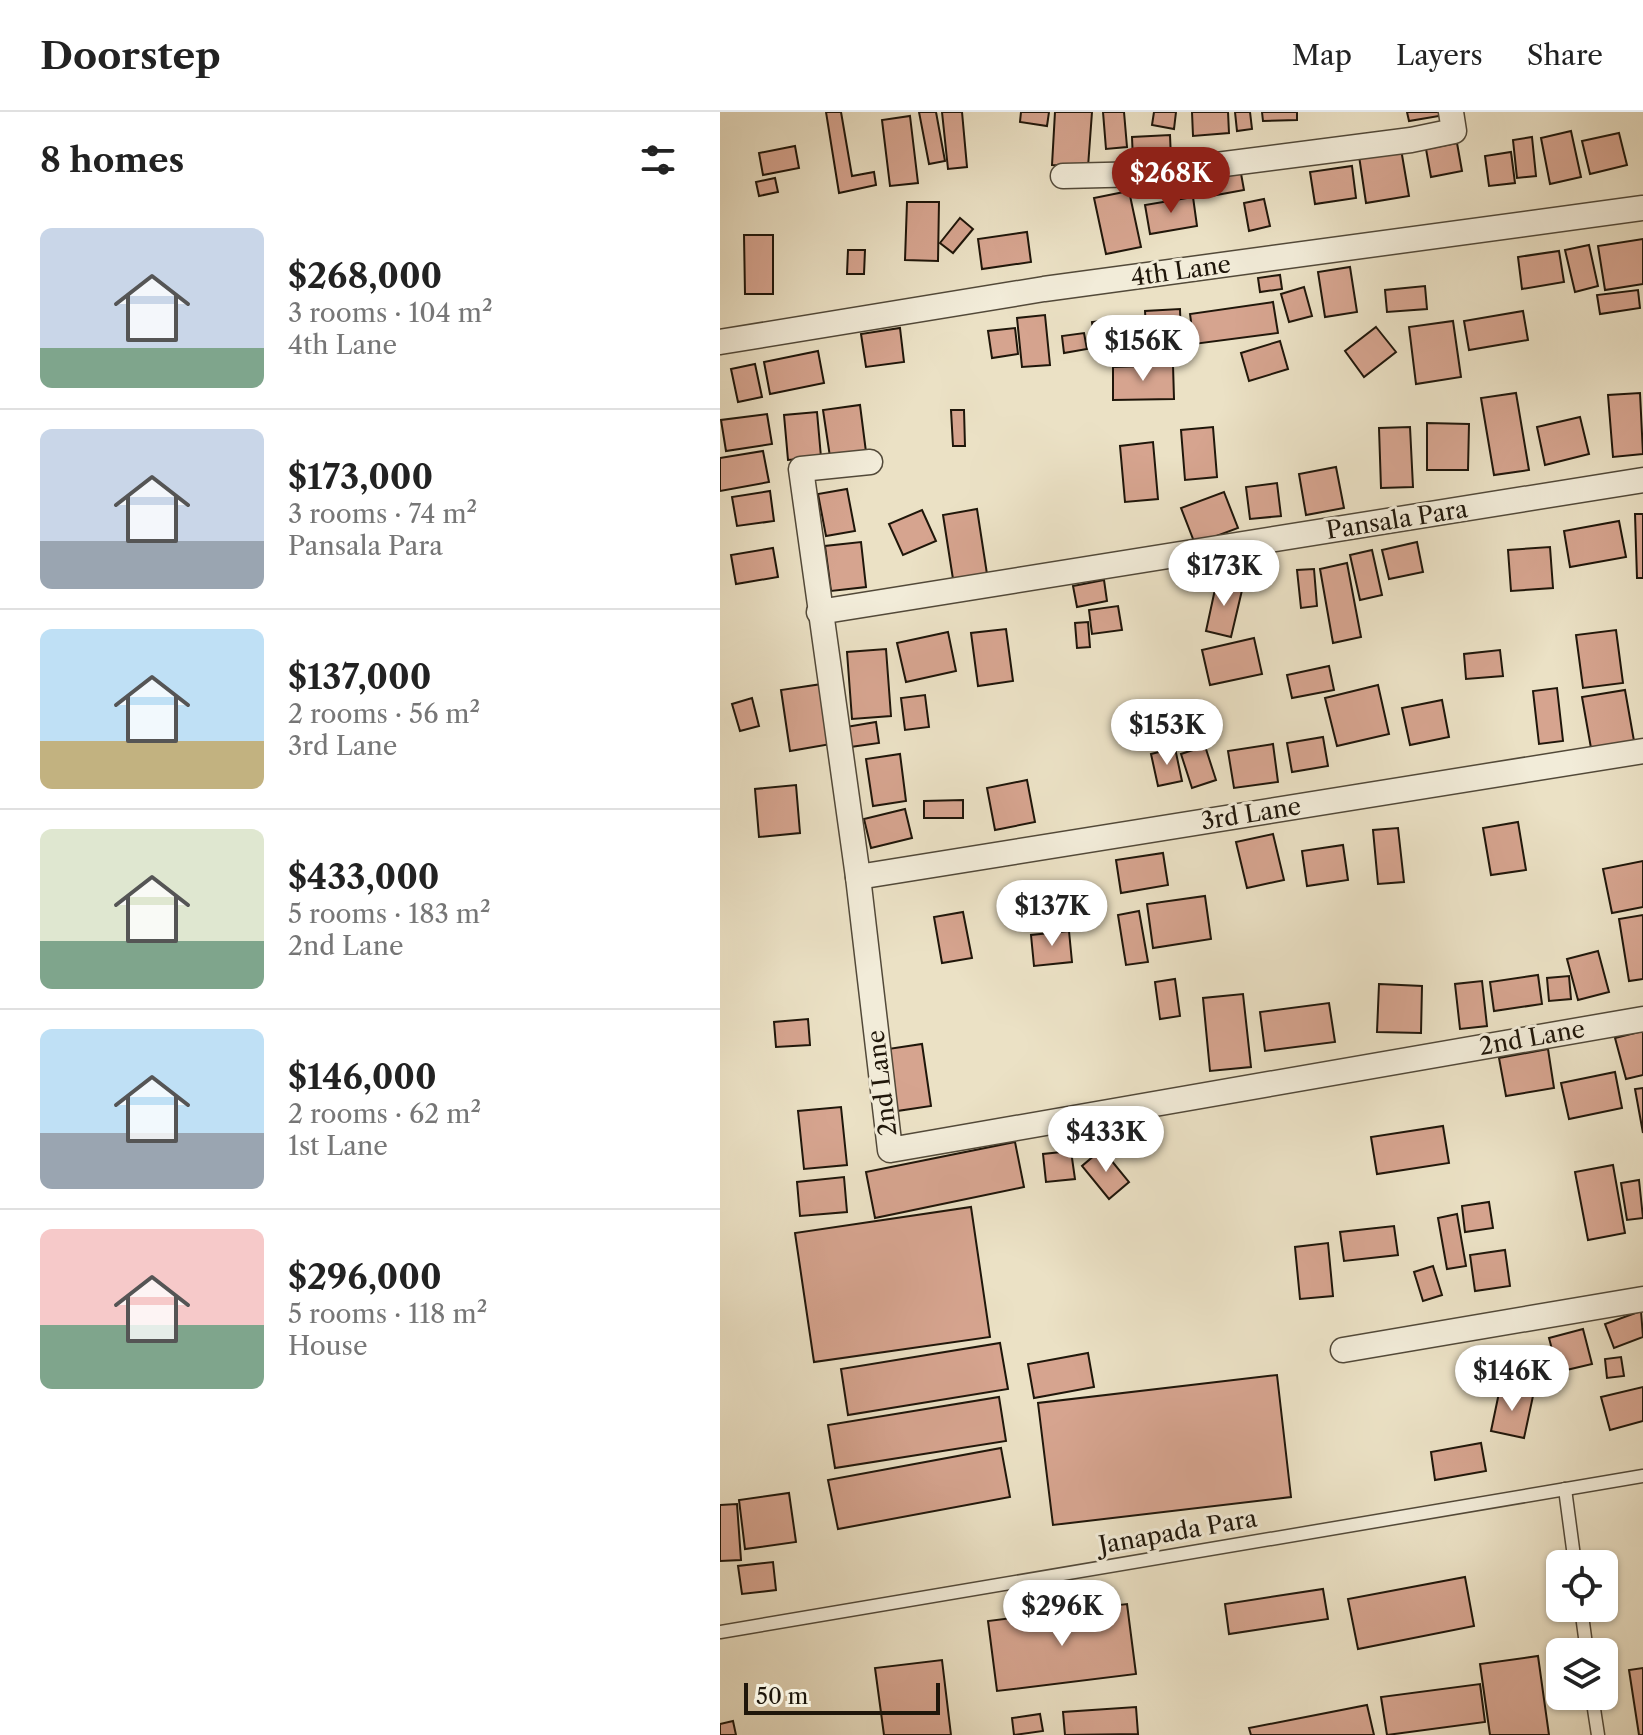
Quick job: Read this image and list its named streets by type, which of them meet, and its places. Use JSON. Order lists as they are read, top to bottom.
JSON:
{
  "streets": {
    "street": [
      "4th Lane",
      "Pansala Para",
      "3rd Lane",
      "2nd Lane"
    ],
    "lane": ["Janapada Para"]
  },
  "crossings": [
    ["Pansala Para", "2nd Lane"],
    ["3rd Lane", "2nd Lane"]
  ],
  "scale_bar": "50 m",
  "page": {
    "header": "Doorstep",
    "nav": ["Map", "Layers", "Share"],
    "heading": "8 homes",
    "price": [
      "$268K",
      "$156K",
      "$173K",
      "$153K",
      "$137K",
      "$433K",
      "$146K",
      "$296K"
    ],
    "list": [
      {
        "name": "$268,000",
        "note": "3 rooms · 104 m² · 4th Lane"
      },
      {
        "name": "$173,000",
        "note": "3 rooms · 74 m² · Pansala Para"
      },
      {
        "name": "$137,000",
        "note": "2 rooms · 56 m² · 3rd Lane"
      },
      {
        "name": "$433,000",
        "note": "5 rooms · 183 m² · 2nd Lane"
      },
      {
        "name": "$146,000",
        "note": "2 rooms · 62 m² · 1st Lane"
      },
      {
        "name": "$296,000",
        "note": "5 rooms · 118 m² · House"
      }
    ],
    "scale": "50 m"
  }
}
